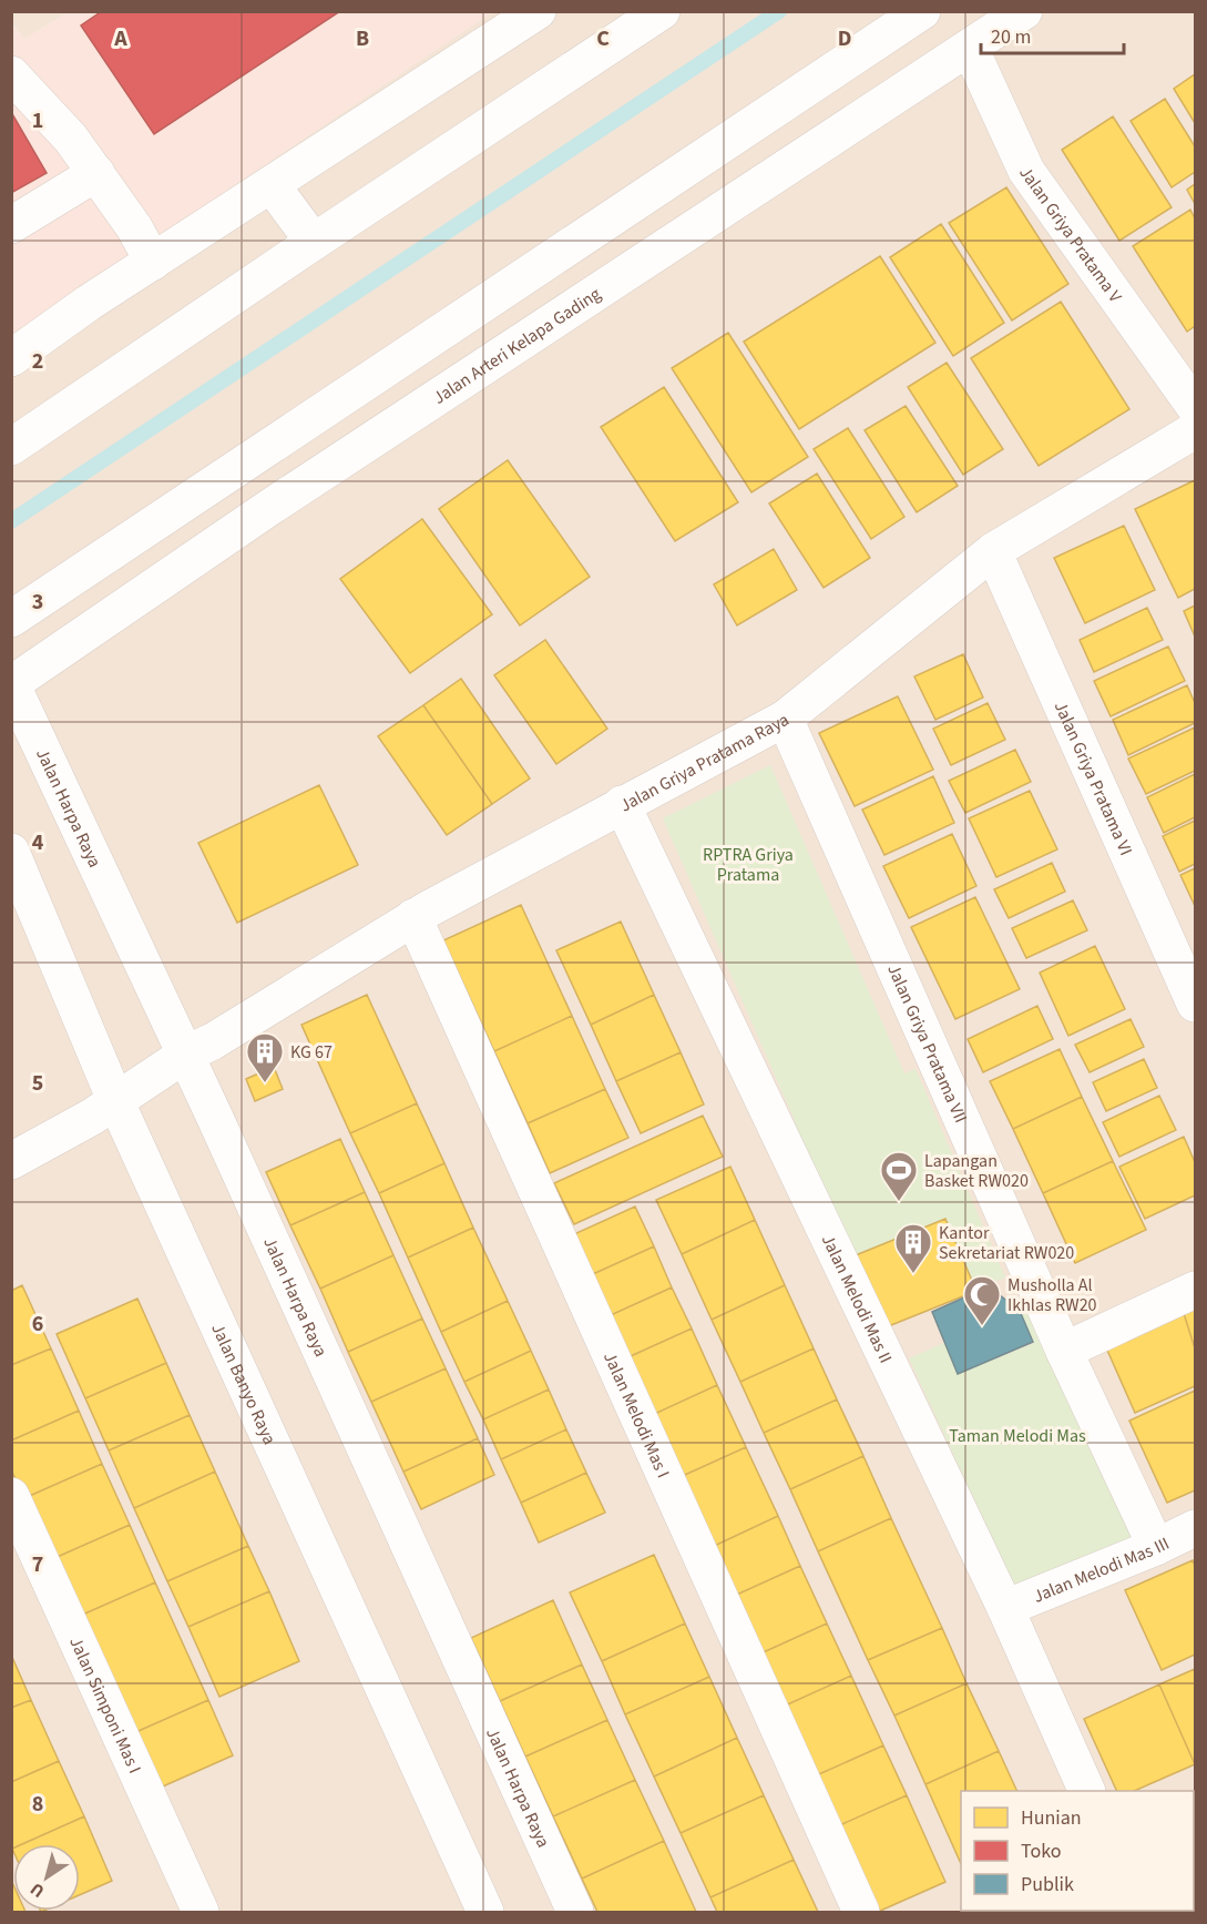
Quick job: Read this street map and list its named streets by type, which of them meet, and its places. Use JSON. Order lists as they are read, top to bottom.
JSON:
{
  "streets": {
    "street": [
      "Jalan Griya Pratama V",
      "Jalan Arteri Kelapa Gading",
      "Jalan Griya Pratama Raya",
      "Jalan Griya Pratama VI",
      "Jalan Harpa Raya",
      "Jalan Griya Pratama VII",
      "Jalan Melodi Mas II",
      "Jalan Banyo Raya",
      "Jalan Melodi Mas I",
      "Jalan Melodi Mas III",
      "Jalan Simponi Mas I"
    ]
  },
  "crossings": [
    ["Jalan Griya Pratama V", "Jalan Arteri Kelapa Gading"],
    ["Jalan Arteri Kelapa Gading", "Jalan Harpa Raya"],
    ["Jalan Griya Pratama Raya", "Jalan Griya Pratama VI"],
    ["Jalan Griya Pratama Raya", "Jalan Harpa Raya"],
    ["Jalan Griya Pratama Raya", "Jalan Griya Pratama VII"],
    ["Jalan Griya Pratama Raya", "Jalan Melodi Mas II"],
    ["Jalan Griya Pratama Raya", "Jalan Banyo Raya"],
    ["Jalan Griya Pratama Raya", "Jalan Melodi Mas I"],
    ["Jalan Griya Pratama VII", "Jalan Melodi Mas III"],
    ["Jalan Melodi Mas II", "Jalan Melodi Mas III"]
  ],
  "parks": ["RPTRA Griya Pratama", "Taman Melodi Mas"],
  "places": {
    "building": ["KG 67", "Kantor Sekretariat RW020"],
    "sports": ["Lapangan Basket RW020"],
    "mosque": ["Musholla Al Ikhlas RW20"]
  },
  "legend": ["Hunian", "Toko", "Publik"],
  "scale_bar": "20 m",
  "north": "bottom left",
  "grid": {
    "columns": [
      "A",
      "B",
      "C",
      "D"
    ],
    "rows": [
      "1",
      "2",
      "3",
      "4",
      "5",
      "6",
      "7",
      "8"
    ]
  }
}
